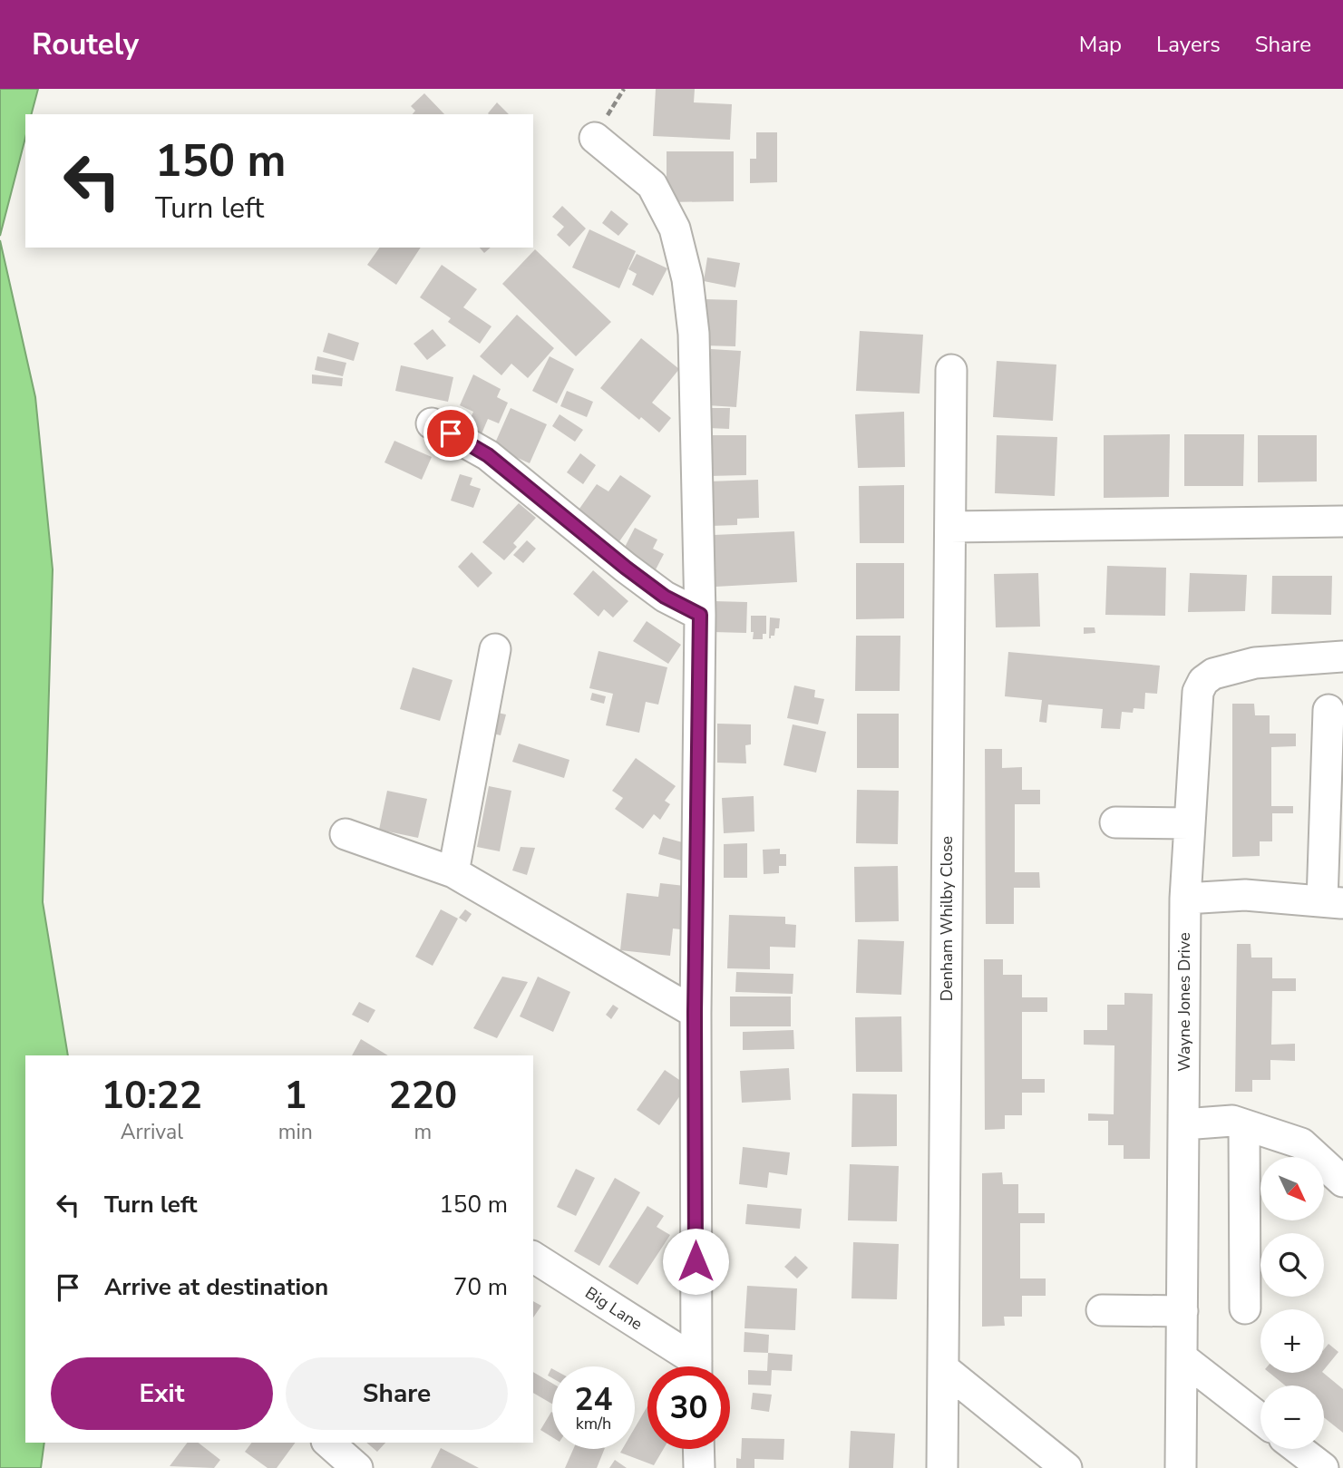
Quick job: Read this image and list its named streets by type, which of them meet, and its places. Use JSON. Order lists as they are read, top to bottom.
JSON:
{
  "streets": {
    "street": ["Denham Whilby Close", "Wayne Jones Drive", "Big Lane"]
  },
  "north": "bottom right",
  "page": {
    "header": "Routely",
    "nav": ["Map", "Layers", "Share"],
    "turn": ["150 m", "Turn left"],
    "eta": [
      "10:22",
      "Arrival",
      "1",
      "min",
      "220",
      "m"
    ],
    "map_buttons": ["+", "−"],
    "list": [
      {
        "name": "Turn left",
        "value": "150 m"
      },
      {
        "name": "Arrive at destination",
        "value": "70 m"
      }
    ],
    "buttons": ["Exit", "Share"],
    "speed": "24 km/h",
    "limit": "30"
  }
}
